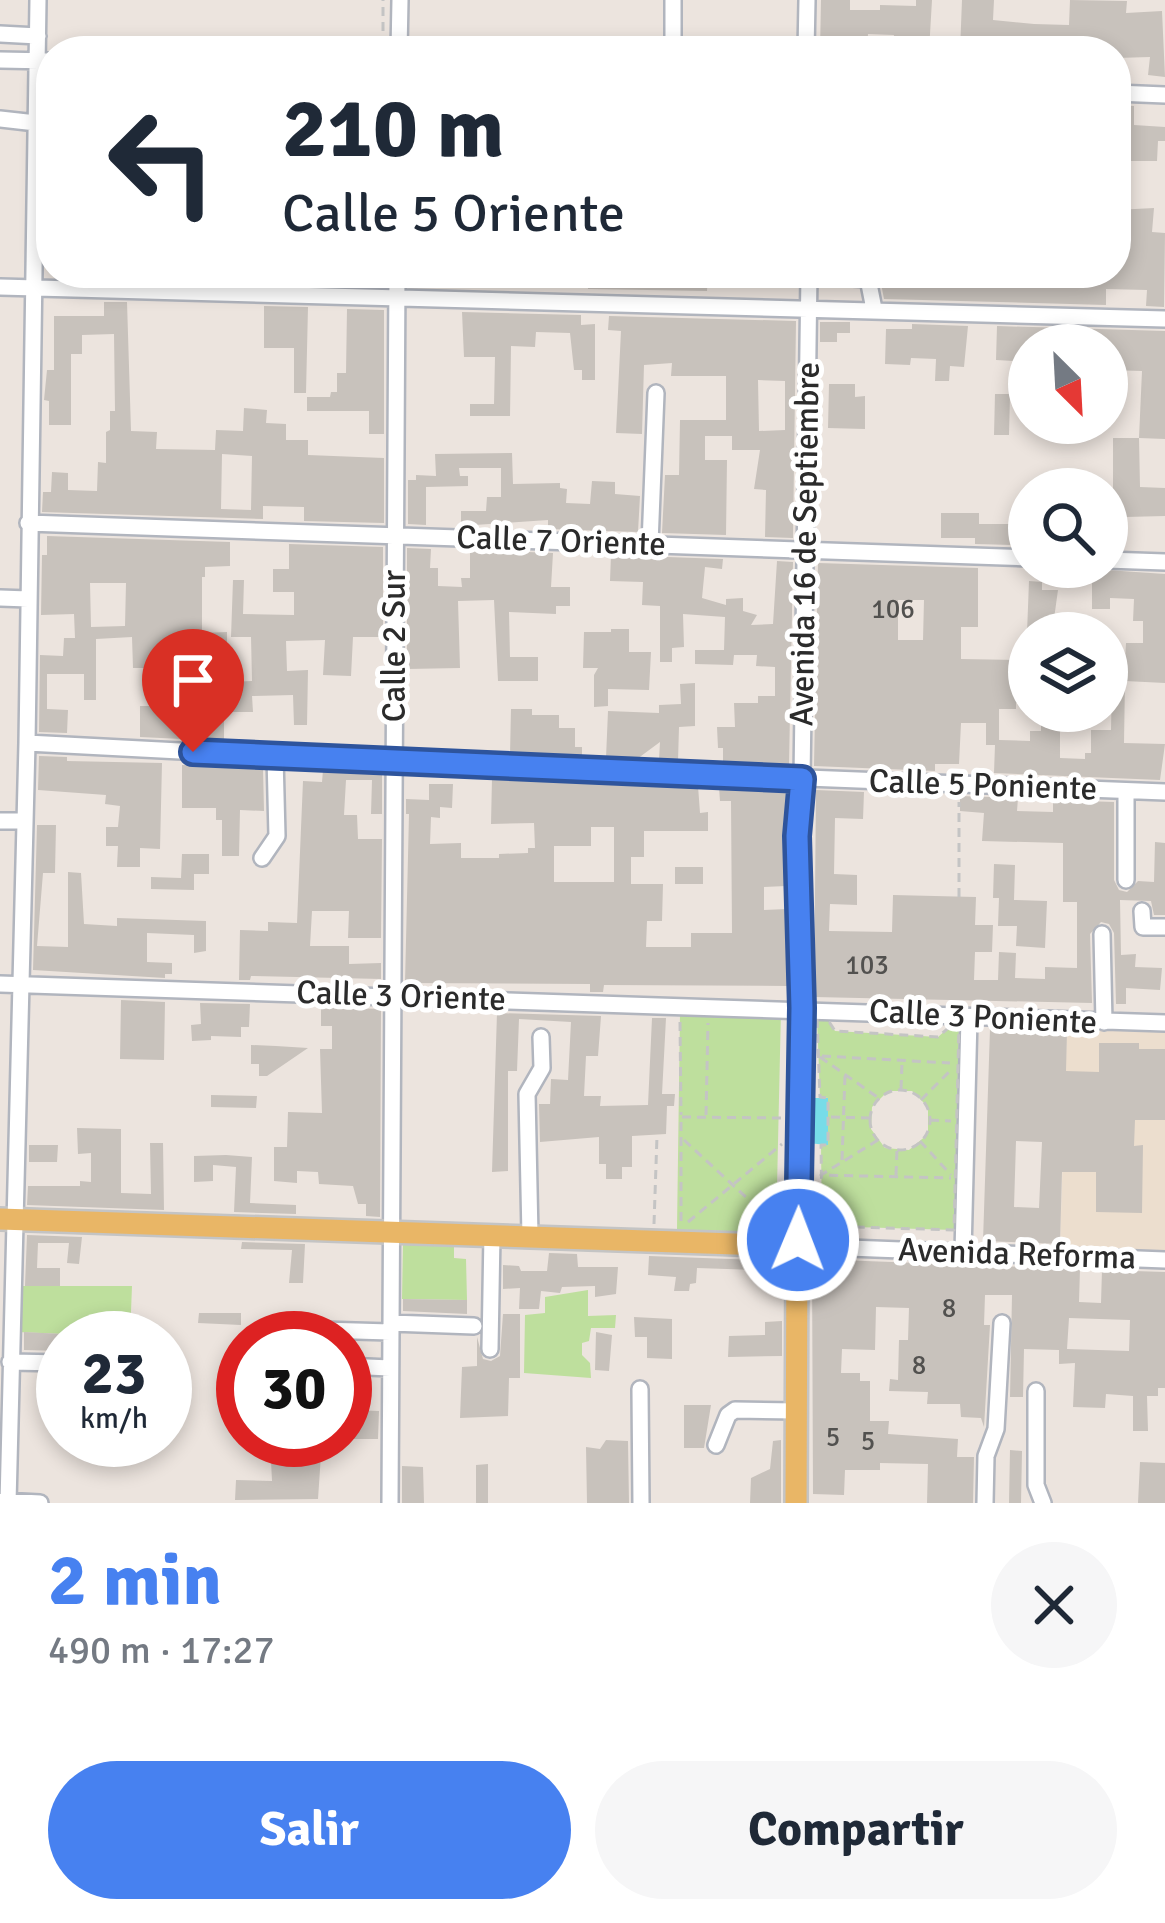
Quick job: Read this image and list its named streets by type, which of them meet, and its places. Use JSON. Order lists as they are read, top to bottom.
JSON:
{
  "streets": {
    "street": [
      "Calle 7 Oriente",
      "Avenida 16 de Septiembre",
      "Calle 2 Sur",
      "Calle 5 Poniente",
      "Calle 3 Oriente",
      "Calle 3 Poniente",
      "Avenida Reforma"
    ]
  },
  "crossings": [
    ["Calle 7 Oriente", "Avenida 16 de Septiembre"],
    ["Calle 7 Oriente", "Calle 2 Sur"],
    ["Avenida 16 de Septiembre", "Calle 5 Poniente"],
    ["Avenida 16 de Septiembre", "Calle 3 Oriente"],
    ["Avenida 16 de Septiembre", "Calle 3 Poniente"],
    ["Avenida 16 de Septiembre", "Avenida Reforma"],
    ["Calle 2 Sur", "Calle 5 Poniente"],
    ["Calle 2 Sur", "Calle 3 Oriente"],
    ["Calle 3 Oriente", "Calle 3 Poniente"]
  ],
  "house_numbers": [
    "106",
    "103",
    "8",
    "8",
    "5",
    "5"
  ],
  "north": "bottom right",
  "page": {
    "turn": ["210 m", "Calle 5 Oriente"],
    "speed": "23 km/h",
    "limit": "30",
    "heading": ["2 min", "490 m · 17:27"],
    "buttons": ["Salir", "Compartir"]
  }
}
